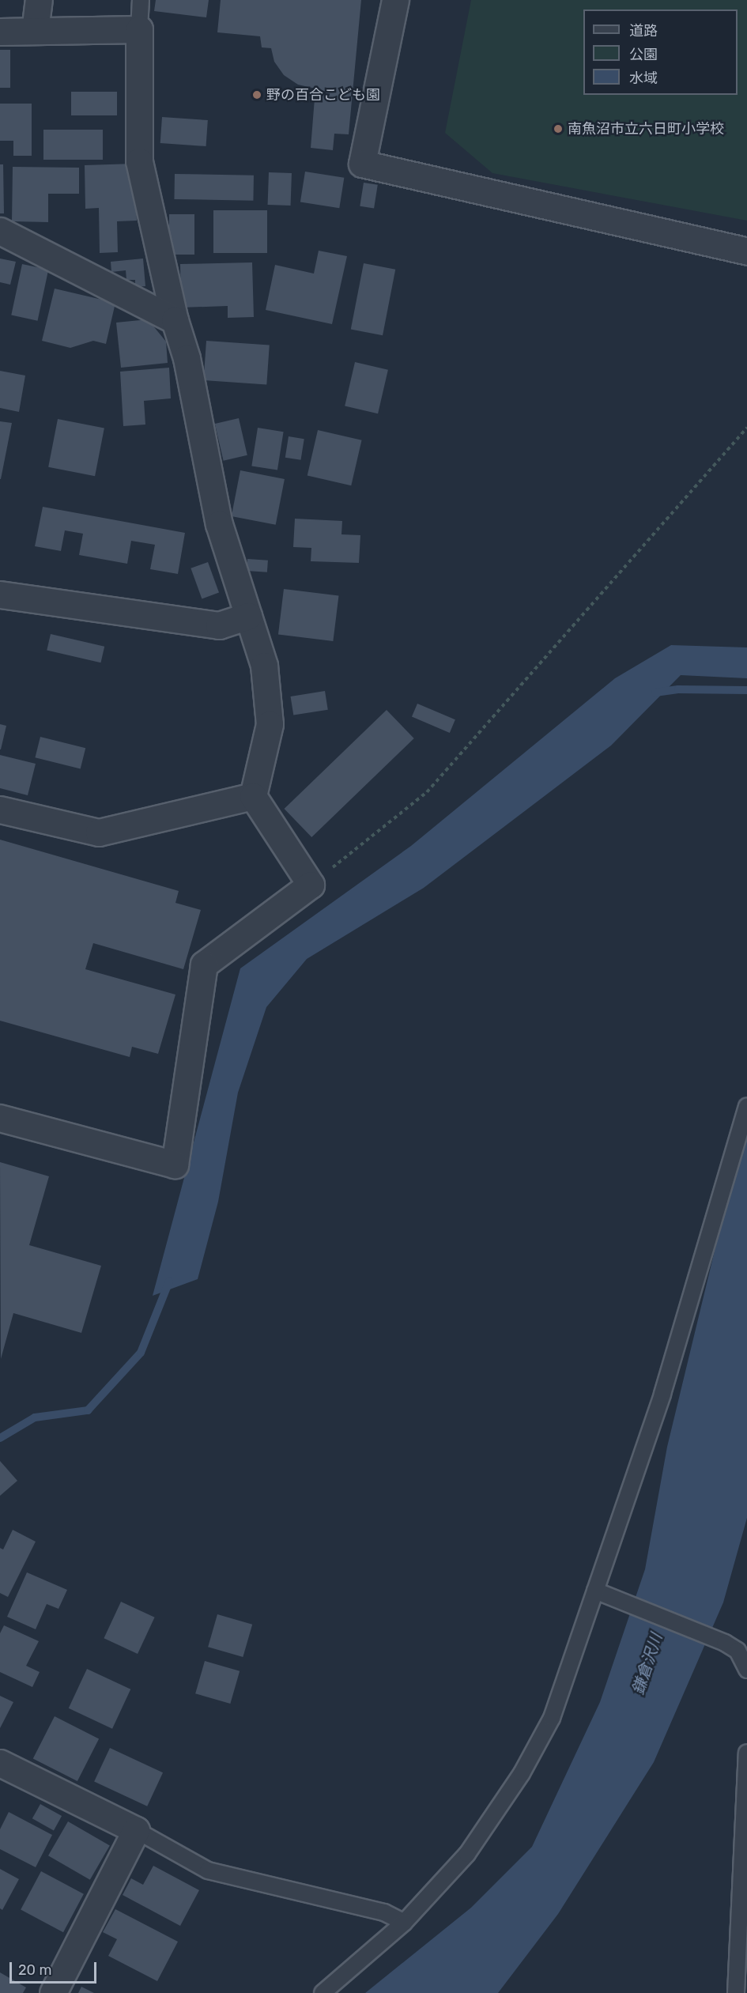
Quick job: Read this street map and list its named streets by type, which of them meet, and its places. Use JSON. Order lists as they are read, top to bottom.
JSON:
{
  "water": ["鎌倉沢川"],
  "places": ["野の百合こども園", "南魚沼市立六日町小学校"],
  "legend": ["道路", "公園", "水域"],
  "scale_bar": "20 m"
}
